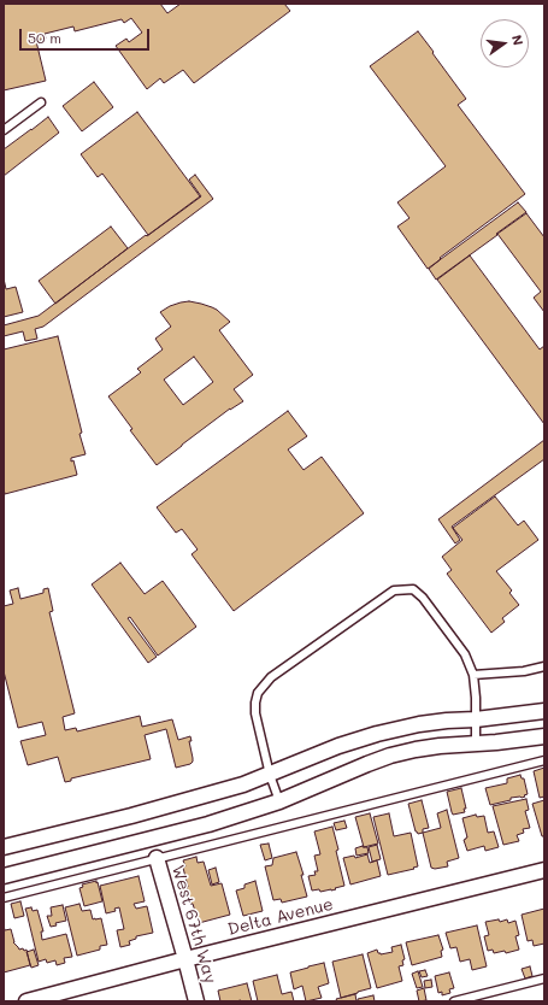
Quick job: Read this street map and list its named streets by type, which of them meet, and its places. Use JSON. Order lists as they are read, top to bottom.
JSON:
{
  "streets": {
    "street": ["Delta Avenue", "West 67th Way"]
  },
  "crossings": [
    ["Delta Avenue", "West 67th Way"]
  ],
  "scale_bar": "50 m",
  "north": "right"
}
